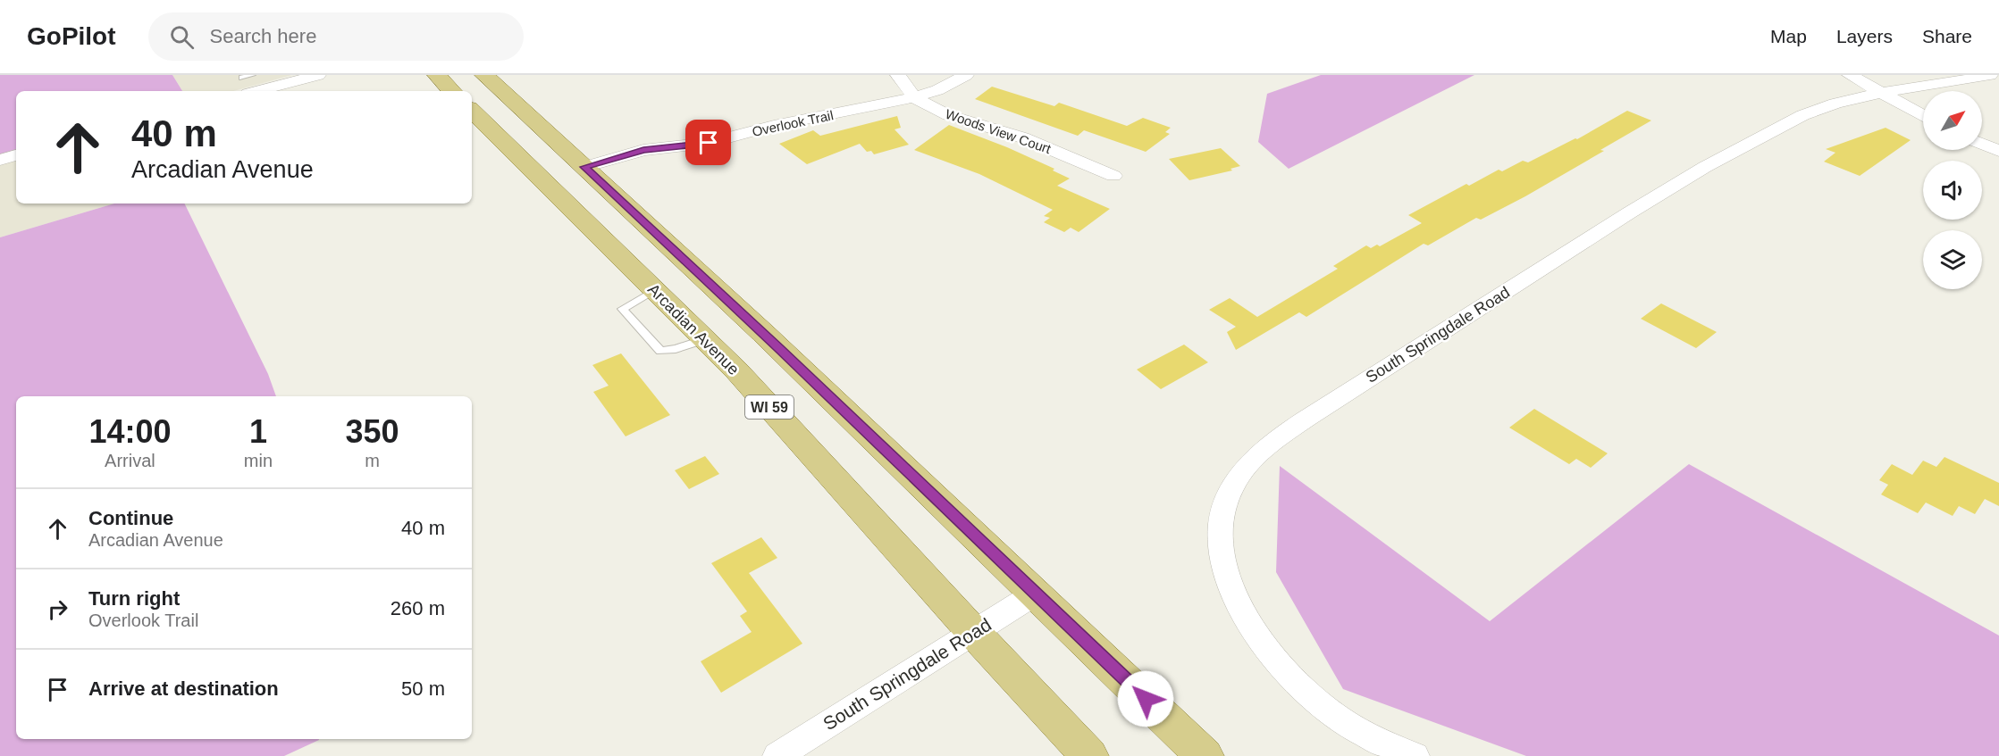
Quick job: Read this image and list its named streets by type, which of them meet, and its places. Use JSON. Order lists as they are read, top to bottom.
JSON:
{
  "streets": {
    "main road": ["Arcadian Avenue", "WI 59"],
    "street": ["Overlook Trail", "Woods View Court", "South Springdale Road"]
  },
  "crossings": [
    ["Overlook Trail", "Woods View Court"],
    ["Arcadian Avenue", "South Springdale Road"],
    ["Arcadian Avenue", "WI 59"],
    ["South Springdale Road", "WI 59"]
  ],
  "north": "top right",
  "page": {
    "header": "GoPilot",
    "search": "Search here",
    "nav": ["Map", "Layers", "Share"],
    "turn": ["40 m", "Arcadian Avenue"],
    "eta": [
      "14:00",
      "Arrival",
      "1",
      "min",
      "350",
      "m"
    ],
    "list": [
      {
        "name": "Continue",
        "note": "Arcadian Avenue",
        "value": "40 m"
      },
      {
        "name": "Turn right",
        "note": "Overlook Trail",
        "value": "260 m"
      },
      {
        "name": "Arrive at destination",
        "value": "50 m"
      }
    ]
  }
}
